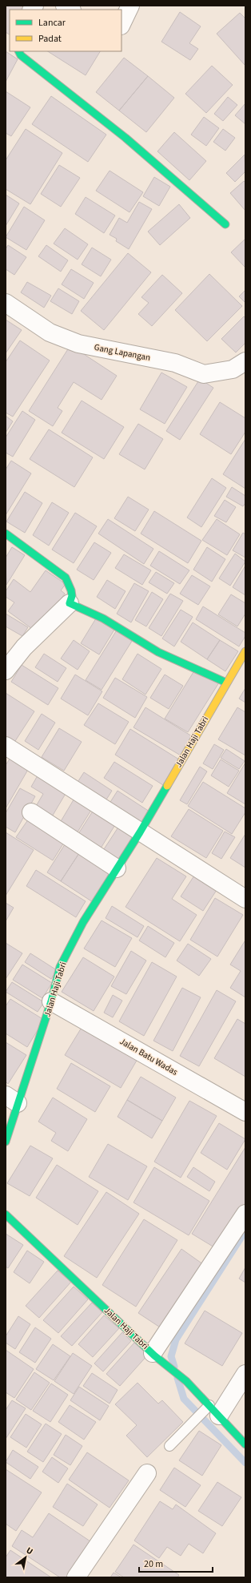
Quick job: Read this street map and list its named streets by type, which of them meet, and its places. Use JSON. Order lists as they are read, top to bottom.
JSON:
{
  "streets": {
    "street": ["Gang Lapangan", "Jalan Haji Tabri", "Jalan Batu Wadas"]
  },
  "crossings": [
    ["Jalan Haji Tabri", "Jalan Batu Wadas"]
  ],
  "legend": ["Lancar", "Padat"],
  "scale_bar": "20 m",
  "north": "top right"
}
